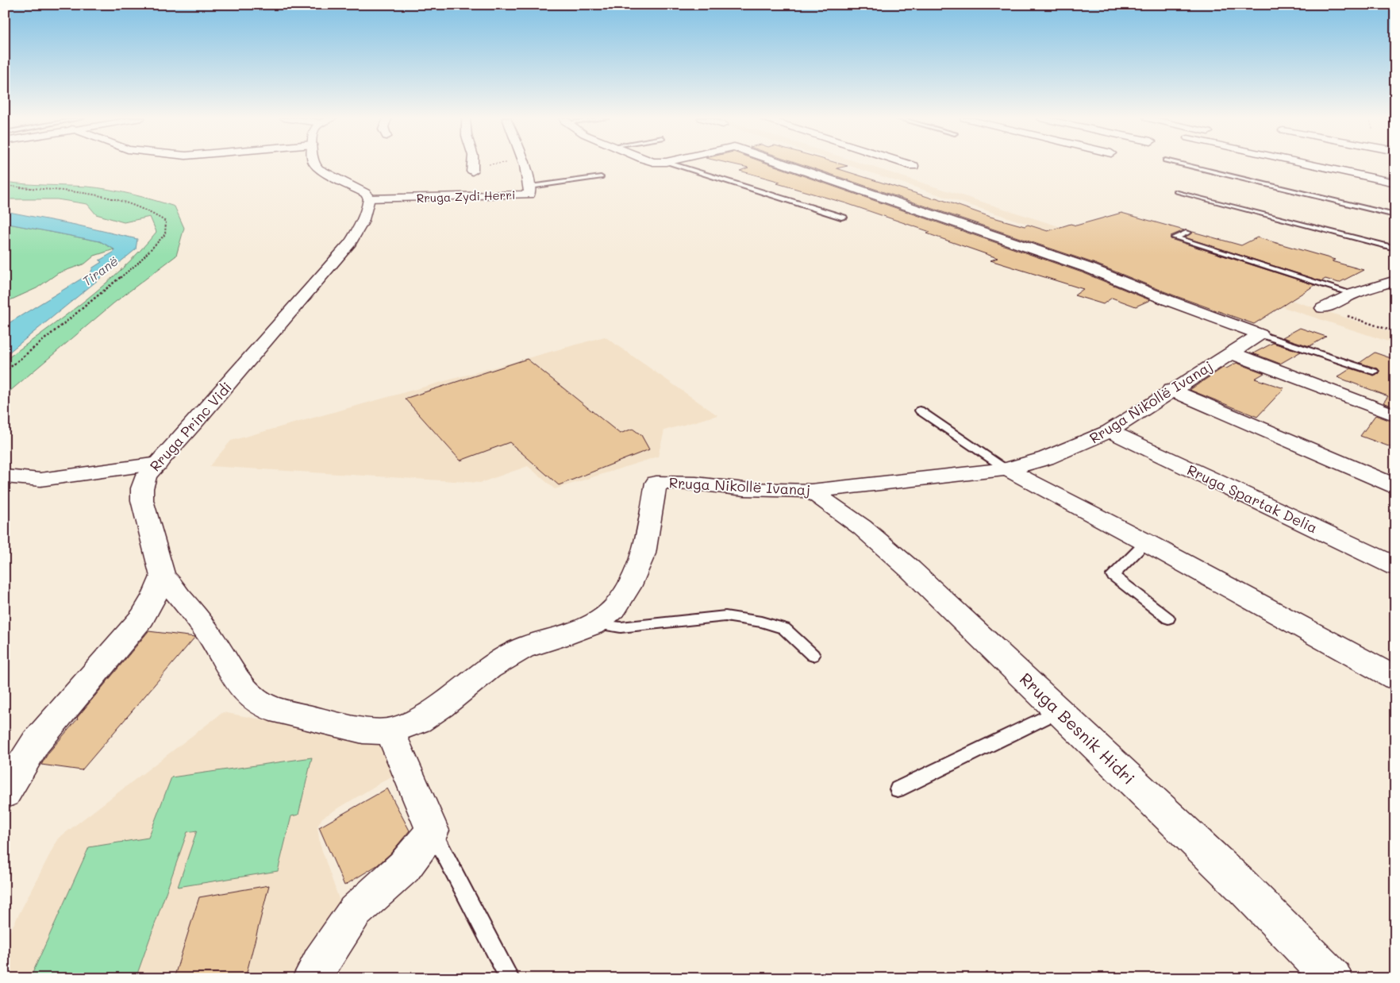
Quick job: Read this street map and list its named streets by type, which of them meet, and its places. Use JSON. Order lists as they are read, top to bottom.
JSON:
{
  "streets": {
    "street": [
      "Rruga Zydi Herri",
      "Rruga Nikollë Ivanaj",
      "Rruga Princ Vidi",
      "Rruga Spartak Delia",
      "Rruga Besnik Hidri"
    ]
  },
  "crossings": [
    ["Rruga Zydi Herri", "Rruga Princ Vidi"],
    ["Rruga Nikollë Ivanaj", "Rruga Princ Vidi"],
    ["Rruga Nikollë Ivanaj", "Rruga Spartak Delia"],
    ["Rruga Nikollë Ivanaj", "Rruga Besnik Hidri"]
  ],
  "water": ["Tiranë"]
}
